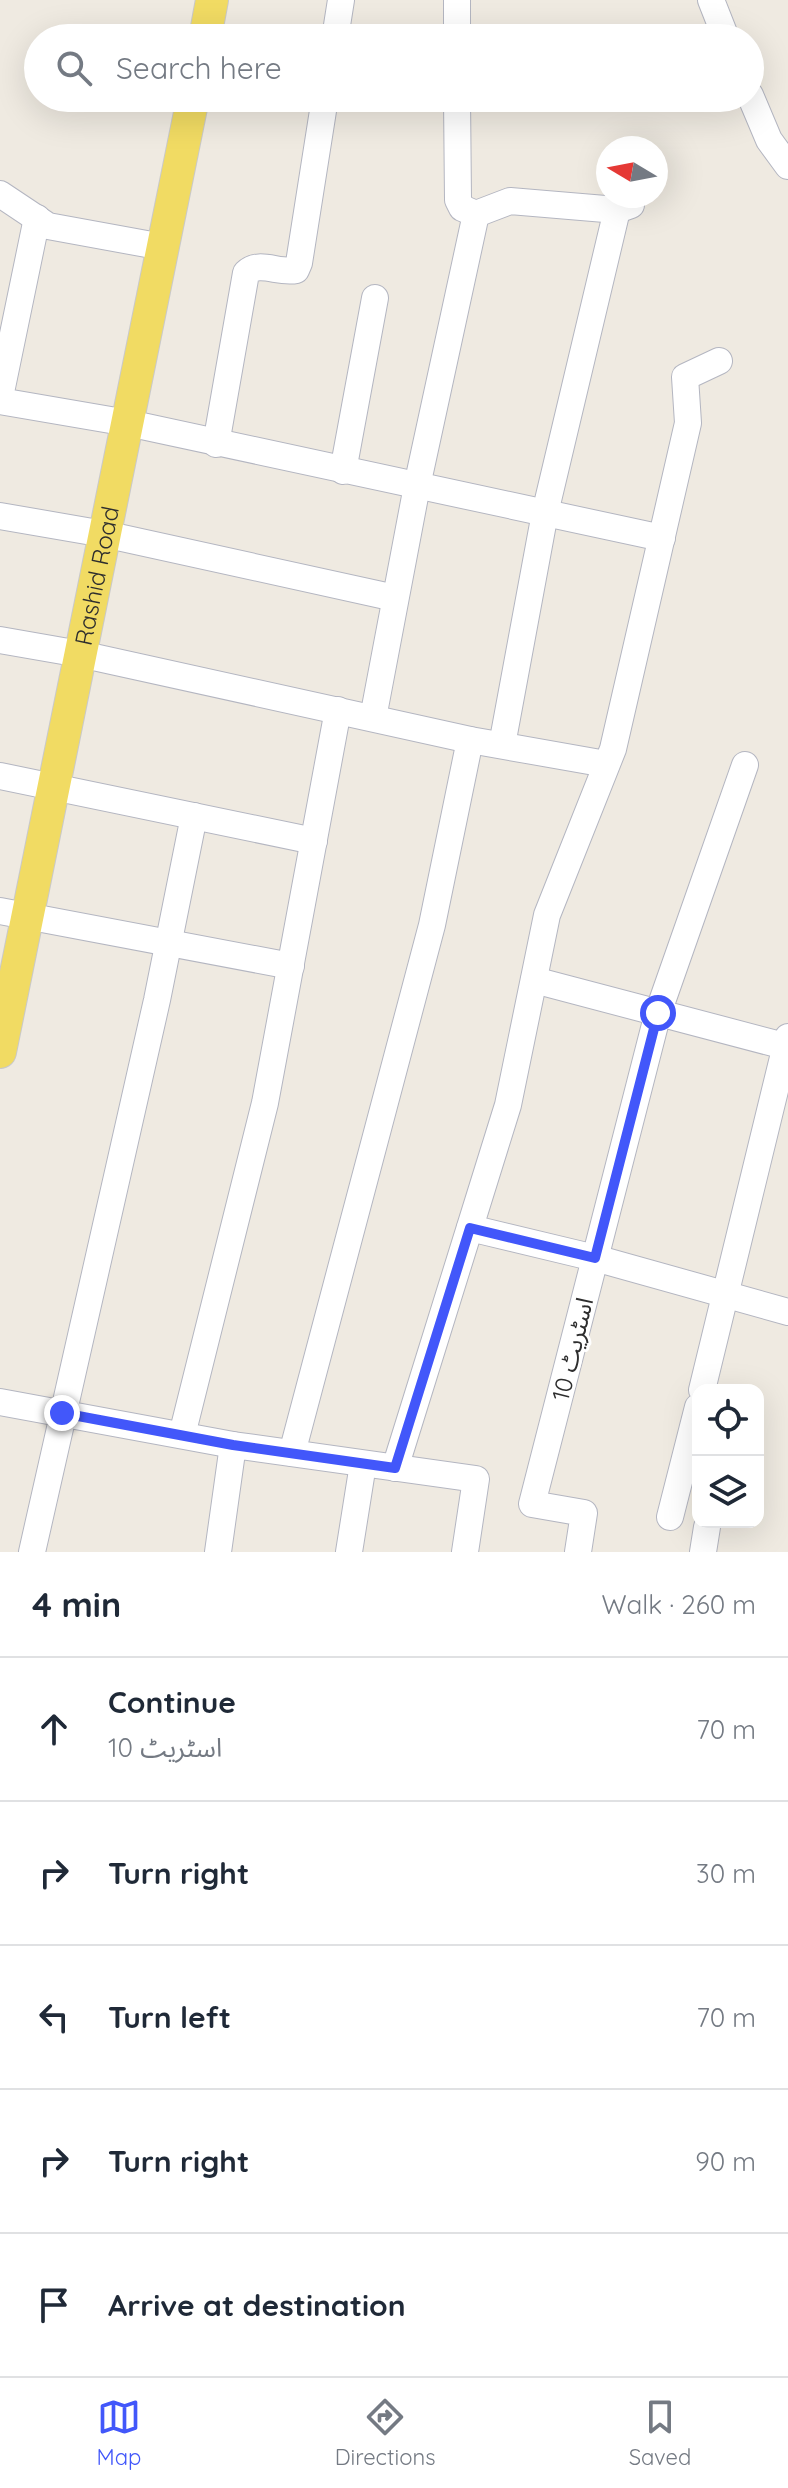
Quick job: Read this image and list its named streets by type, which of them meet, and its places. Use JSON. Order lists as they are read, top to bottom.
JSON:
{
  "streets": {
    "main road": ["Rashid Road"],
    "street": ["اسٹریٹ 10"]
  },
  "north": "left",
  "page": {
    "search": "Search here",
    "heading": ["4 min", "Walk · 260 m"],
    "list": [
      ["Continue", "اسٹریٹ 10", "70 m"],
      ["Turn right", "30 m"],
      ["Turn left", "70 m"],
      ["Turn right", "90 m"],
      "Arrive at destination"
    ],
    "nav": ["Map", "Directions", "Saved"]
  }
}
